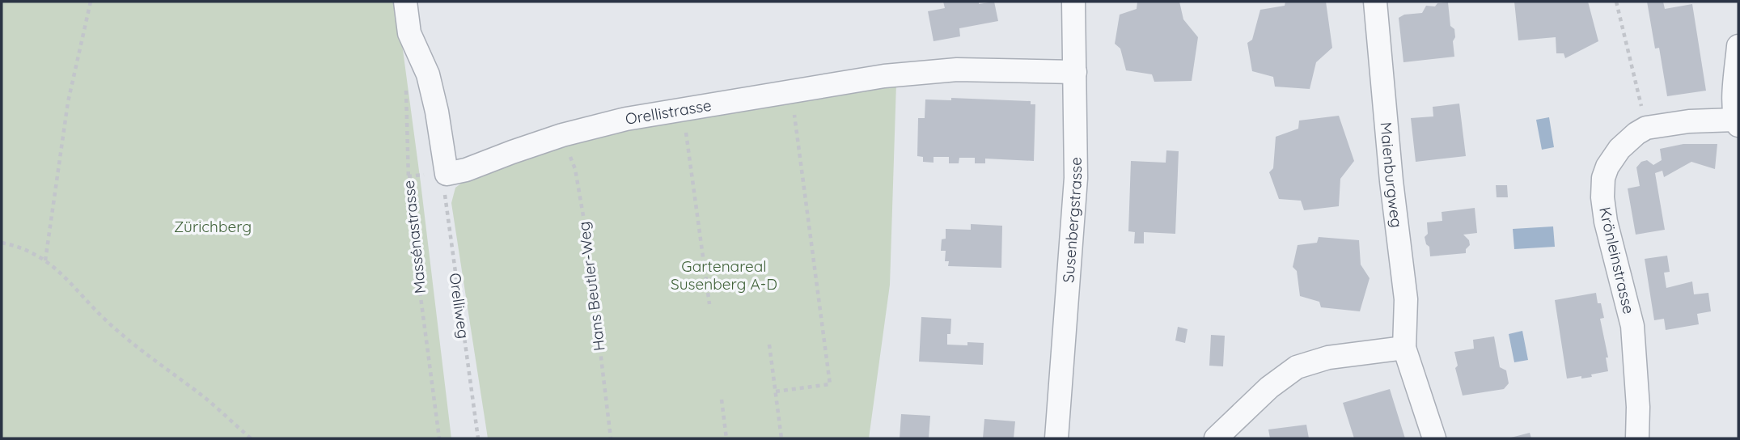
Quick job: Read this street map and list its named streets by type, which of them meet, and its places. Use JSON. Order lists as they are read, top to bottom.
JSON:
{
  "streets": {
    "street": [
      "Orellistrasse",
      "Maienburgweg",
      "Susenbergstrasse",
      "Krönleinstrasse"
    ],
    "path": ["Massénastrasse", "Hans Beutler-Weg", "Orelliweg"]
  },
  "crossings": [
    ["Orellistrasse", "Susenbergstrasse"],
    ["Orellistrasse", "Hans Beutler-Weg"],
    ["Orellistrasse", "Orelliweg"]
  ],
  "parks": ["Zürichberg", "Gartenareal Susenberg A-D"]
}
